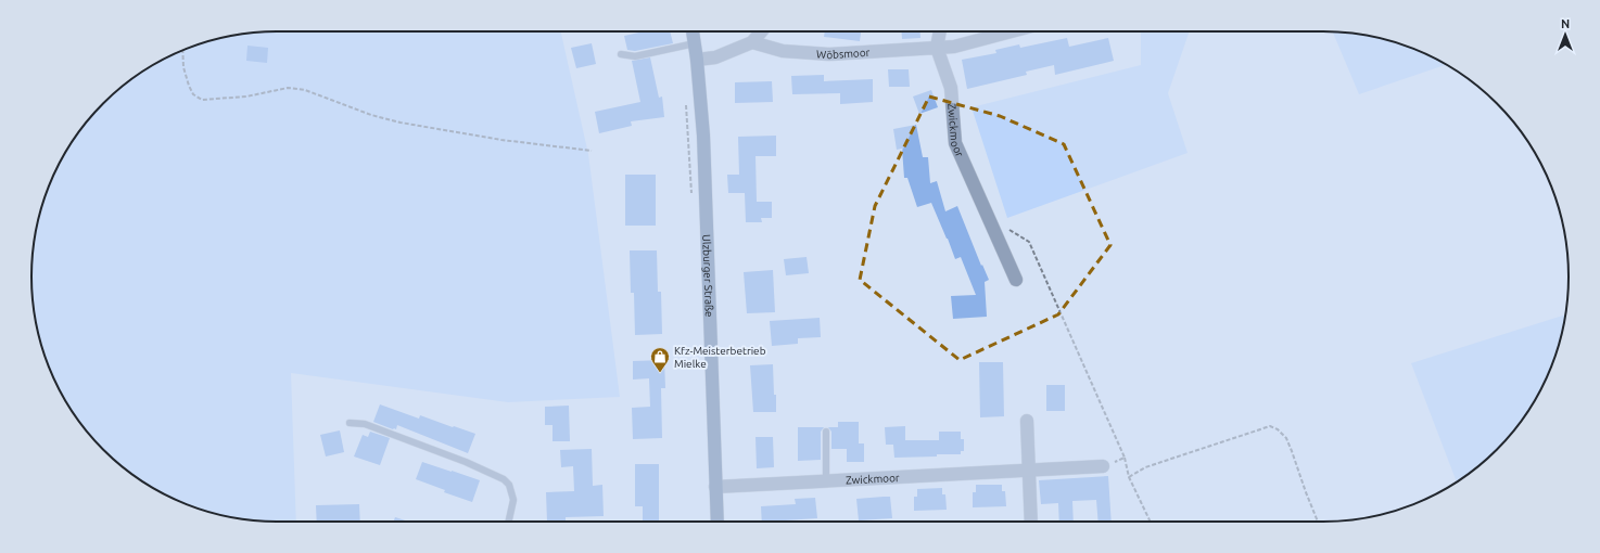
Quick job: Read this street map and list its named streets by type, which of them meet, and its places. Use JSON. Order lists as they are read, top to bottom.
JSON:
{
  "streets": {
    "main road": ["Ulzburger Straße"],
    "street": ["Wöbsmoor", "Zwickmoor"]
  },
  "crossings": [
    ["Wöbsmoor", "Zwickmoor"],
    ["Zwickmoor", "Ulzburger Straße"]
  ],
  "places": {
    "shop": ["Kfz-Meisterbetrieb Mielke"]
  },
  "north": "top"
}
